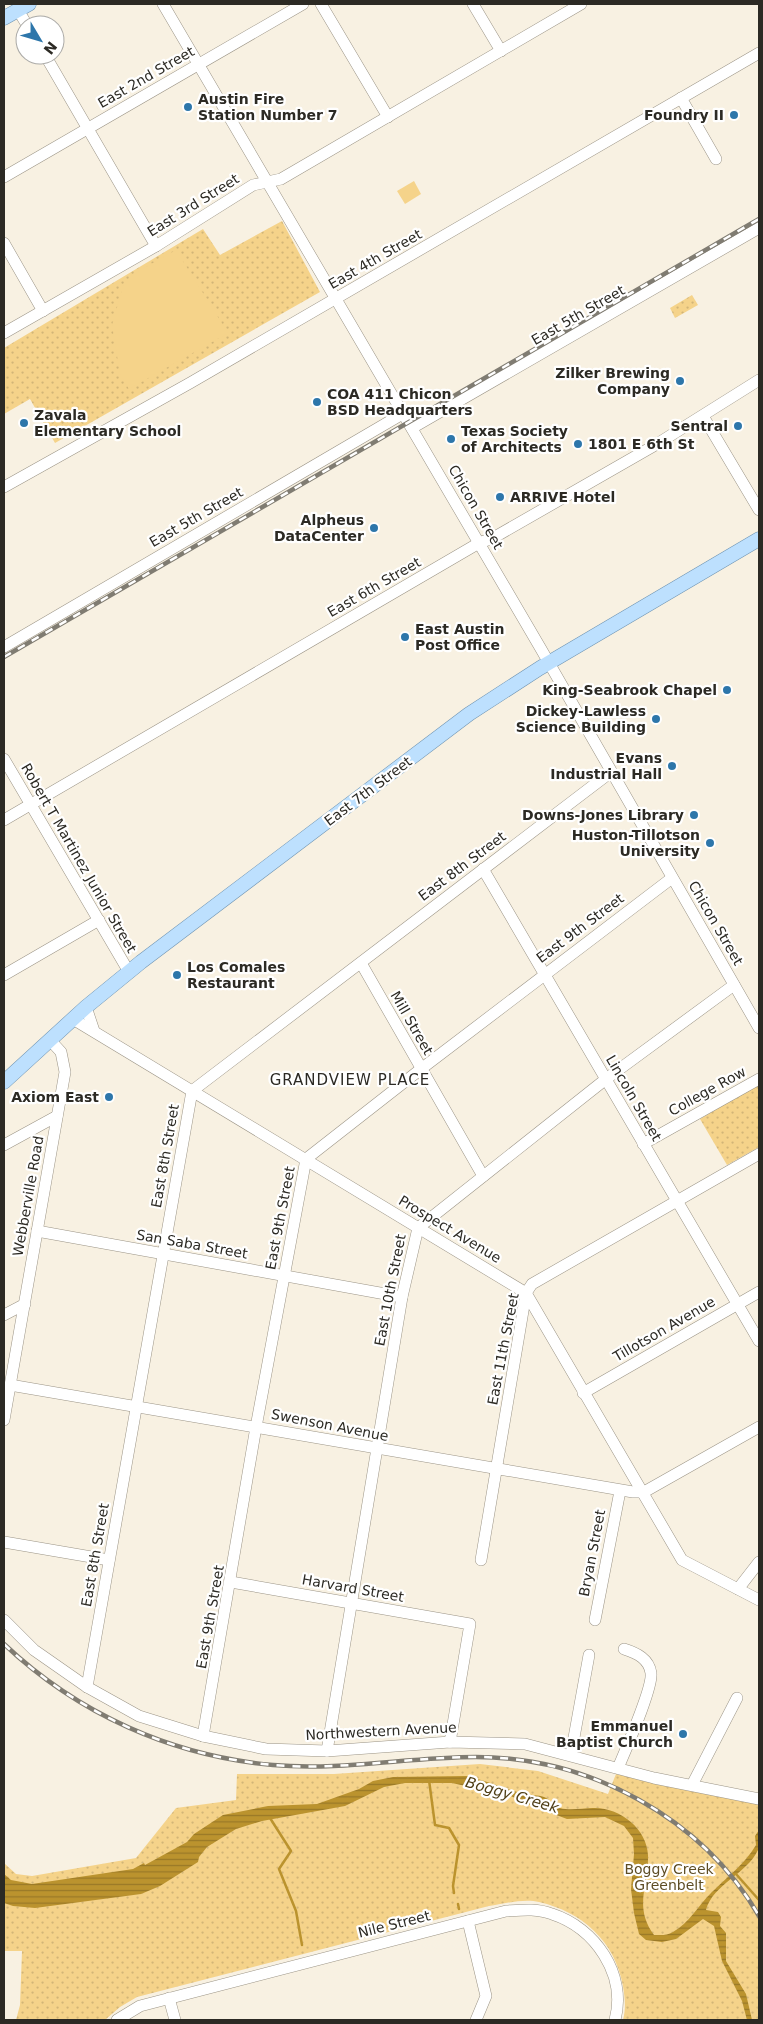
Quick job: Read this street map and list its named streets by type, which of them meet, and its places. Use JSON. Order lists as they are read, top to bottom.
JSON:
{
  "streets": {
    "main road": ["East 7th Street"],
    "street": [
      "East 2nd Street",
      "East 3rd Street",
      "East 4th Street",
      "East 5th Street",
      "Chicon Street",
      "East 6th Street",
      "Robert T Martinez Junior Street",
      "East 8th Street",
      "East 9th Street",
      "Mill Street",
      "College Row",
      "Lincoln Street",
      "Webberville Road",
      "Prospect Avenue",
      "San Saba Street",
      "East 10th Street",
      "Tillotson Avenue",
      "East 11th Street",
      "Swenson Avenue",
      "Bryan Street",
      "Harvard Street",
      "Northwestern Avenue",
      "Nile Street"
    ]
  },
  "crossings": [
    ["East 2nd Street", "Chicon Street"],
    ["East 3rd Street", "Chicon Street"],
    ["East 4th Street", "Chicon Street"],
    ["East 5th Street", "Chicon Street"],
    ["Chicon Street", "East 6th Street"],
    ["Chicon Street", "East 7th Street"],
    ["Chicon Street", "East 8th Street"],
    ["Chicon Street", "East 9th Street"],
    ["Chicon Street", "East 10th Street"],
    ["East 6th Street", "Robert T Martinez Junior Street"],
    ["East 7th Street", "Robert T Martinez Junior Street"],
    ["East 7th Street", "Webberville Road"],
    ["East 7th Street", "Prospect Avenue"],
    ["East 8th Street", "Mill Street"],
    ["East 8th Street", "Lincoln Street"],
    ["East 8th Street", "Prospect Avenue"],
    ["East 8th Street", "San Saba Street"],
    ["East 8th Street", "Swenson Avenue"],
    ["East 8th Street", "Northwestern Avenue"],
    ["East 9th Street", "Mill Street"],
    ["East 9th Street", "Lincoln Street"],
    ["East 9th Street", "Prospect Avenue"],
    ["East 9th Street", "San Saba Street"],
    ["East 9th Street", "Swenson Avenue"],
    ["East 9th Street", "Harvard Street"],
    ["East 9th Street", "Northwestern Avenue"],
    ["Mill Street", "East 10th Street"],
    ["College Row", "Lincoln Street"],
    ["Lincoln Street", "East 10th Street"],
    ["Lincoln Street", "Tillotson Avenue"],
    ["Lincoln Street", "East 11th Street"],
    ["Webberville Road", "San Saba Street"],
    ["Webberville Road", "Swenson Avenue"],
    ["Prospect Avenue", "East 10th Street"],
    ["Prospect Avenue", "Tillotson Avenue"],
    ["Prospect Avenue", "East 11th Street"],
    ["Prospect Avenue", "Swenson Avenue"],
    ["San Saba Street", "East 10th Street"],
    ["East 10th Street", "Swenson Avenue"],
    ["East 10th Street", "Harvard Street"],
    ["East 10th Street", "Northwestern Avenue"],
    ["East 11th Street", "Swenson Avenue"],
    ["Swenson Avenue", "Bryan Street"],
    ["Harvard Street", "Northwestern Avenue"]
  ],
  "districts": ["GRANDVIEW PLACE"],
  "water": ["Boggy Creek"],
  "parks": ["Boggy Creek Greenbelt"],
  "places": [
    "Austin Fire Station Number 7",
    "Foundry II",
    "Zilker Brewing Company",
    "COA 411 Chicon BSD Headquarters",
    "Zavala Elementary School",
    "Sentral",
    "Texas Society of Architects",
    "1801 E 6th St",
    "ARRIVE Hotel",
    "Alpheus DataCenter",
    "East Austin Post Office",
    "King-Seabrook Chapel",
    "Dickey-Lawless Science Building",
    "Evans Industrial Hall",
    "Downs-Jones Library",
    "Huston-Tillotson University",
    "Los Comales Restaurant",
    "Axiom East",
    "Emmanuel Baptist Church"
  ],
  "north": "bottom right"
}
